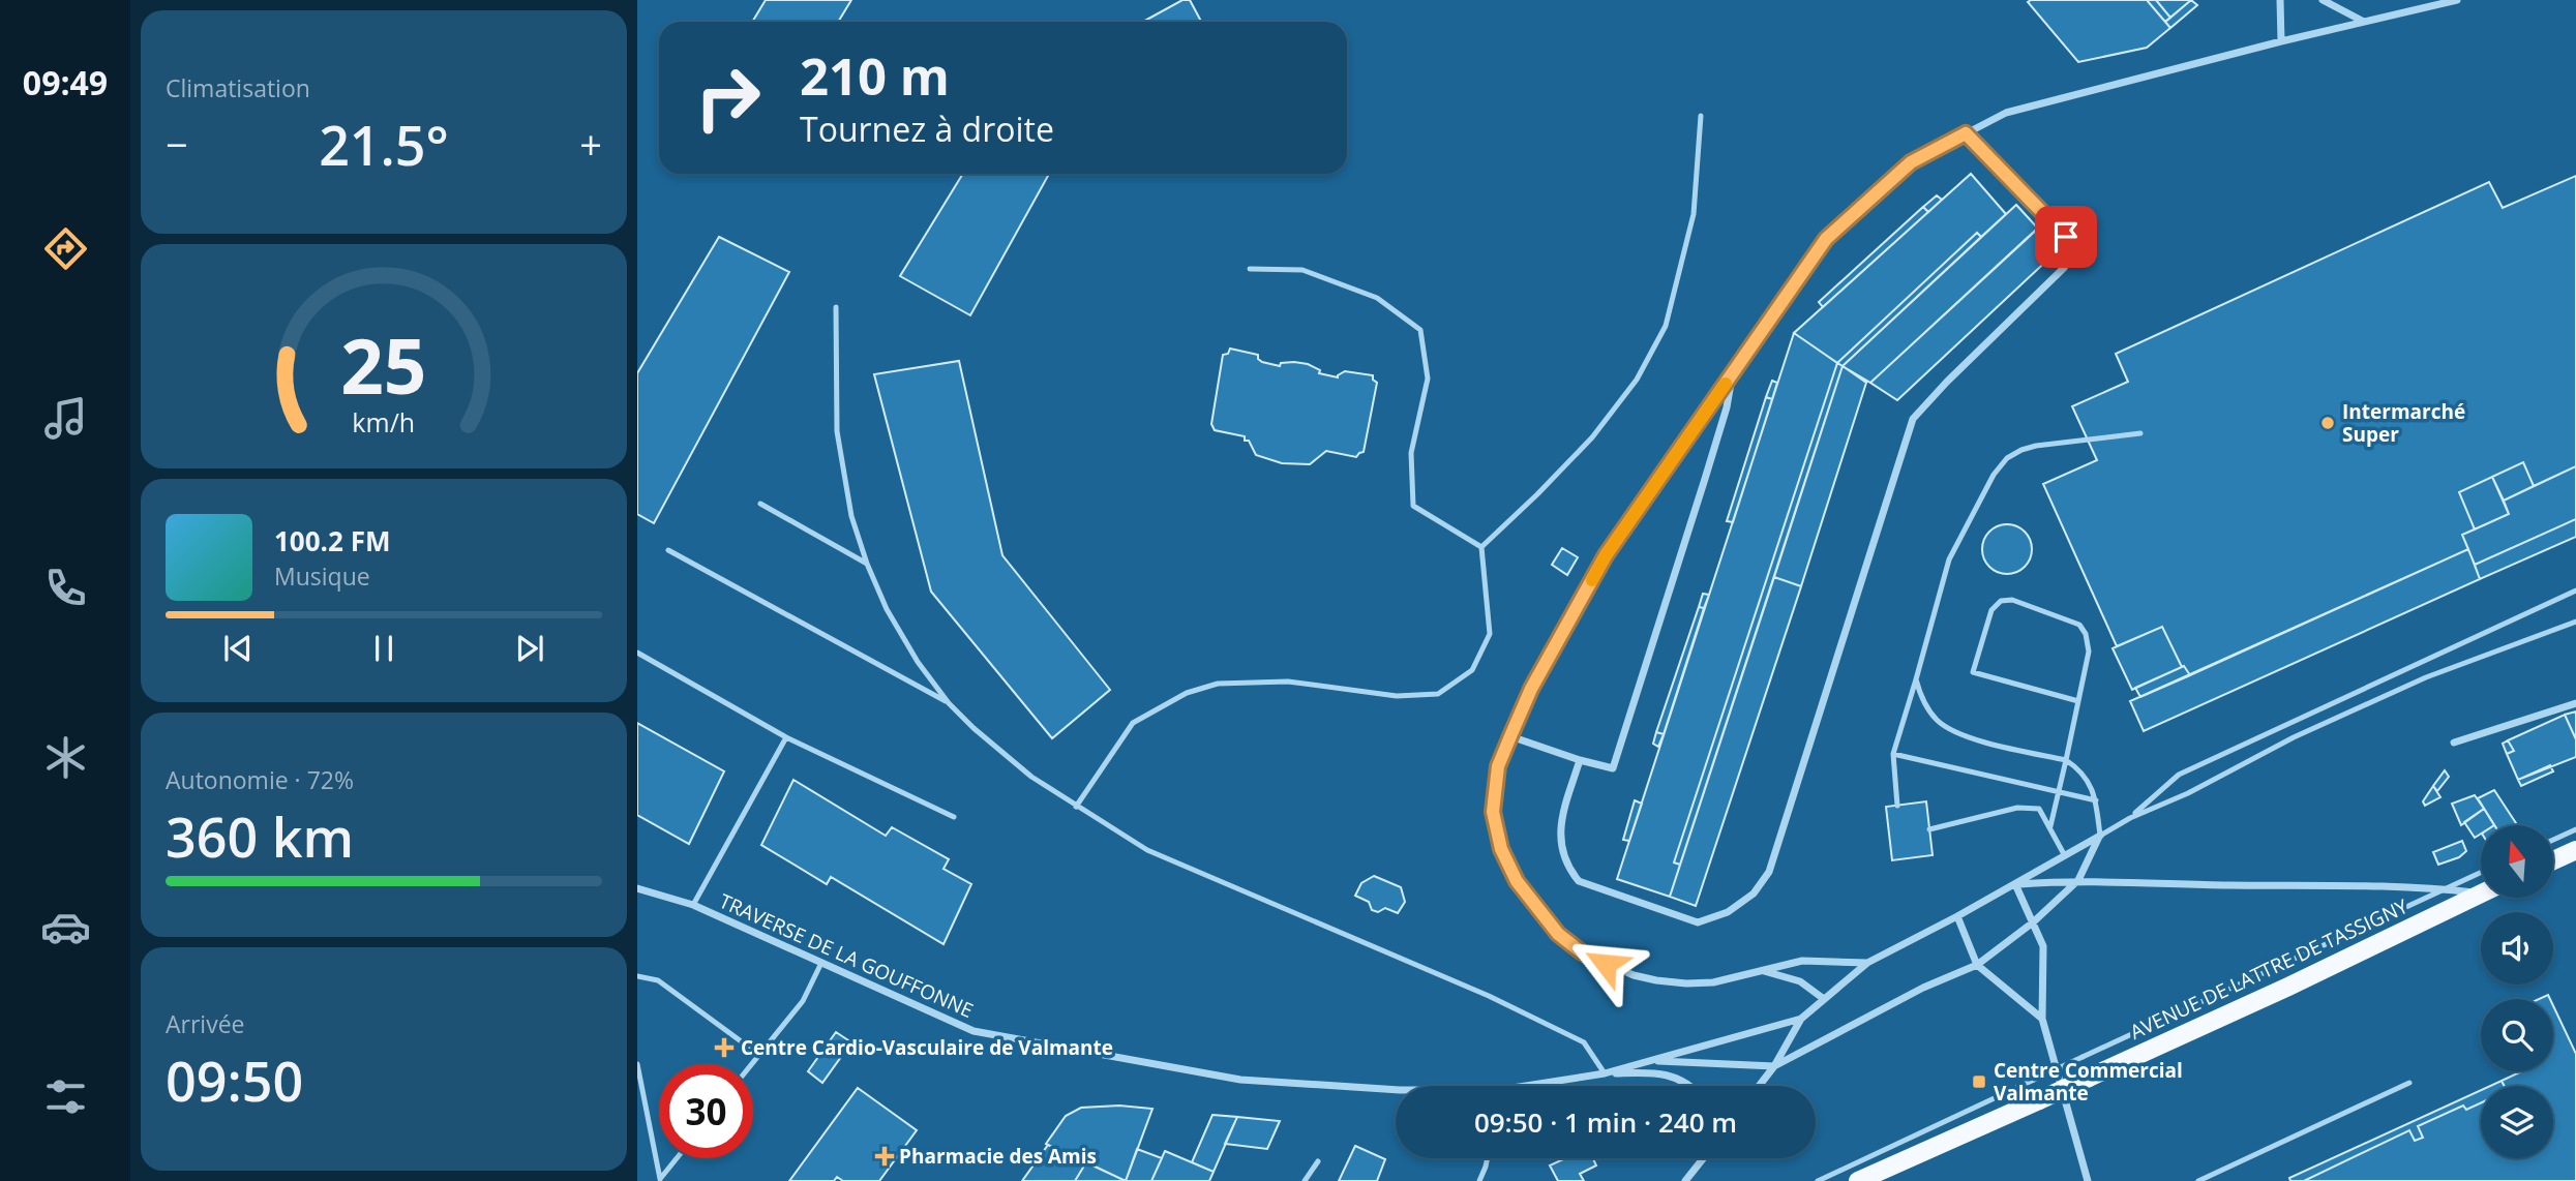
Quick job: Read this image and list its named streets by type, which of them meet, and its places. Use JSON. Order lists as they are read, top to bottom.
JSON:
{
  "streets": {
    "main road": ["AVENUE DE LATTRE DE TASSIGNY"],
    "street": ["TRAVERSE DE LA GOUFFONNE"]
  },
  "places": {
    "other": ["Intermarché Super"],
    "health": ["Centre Cardio-Vasculaire de Valmante", "Pharmacie des Amis"],
    "transit": ["Centre Commercial Valmante"]
  },
  "north": "top",
  "page": {
    "tabs": "09:49",
    "tile": [
      "Climatisation",
      ["Autonomie · 72%", "360 km"],
      ["Arrivée", "09:50"]
    ],
    "turn": ["210 m", "Tournez à droite"],
    "heat": ["−", "21.5°", "+"],
    "song": ["100.2 FM", "Musique"],
    "limit": "30",
    "trip": "09:50 · 1 min · 240 m",
    "gauge": ["25", "km/h"]
  }
}
